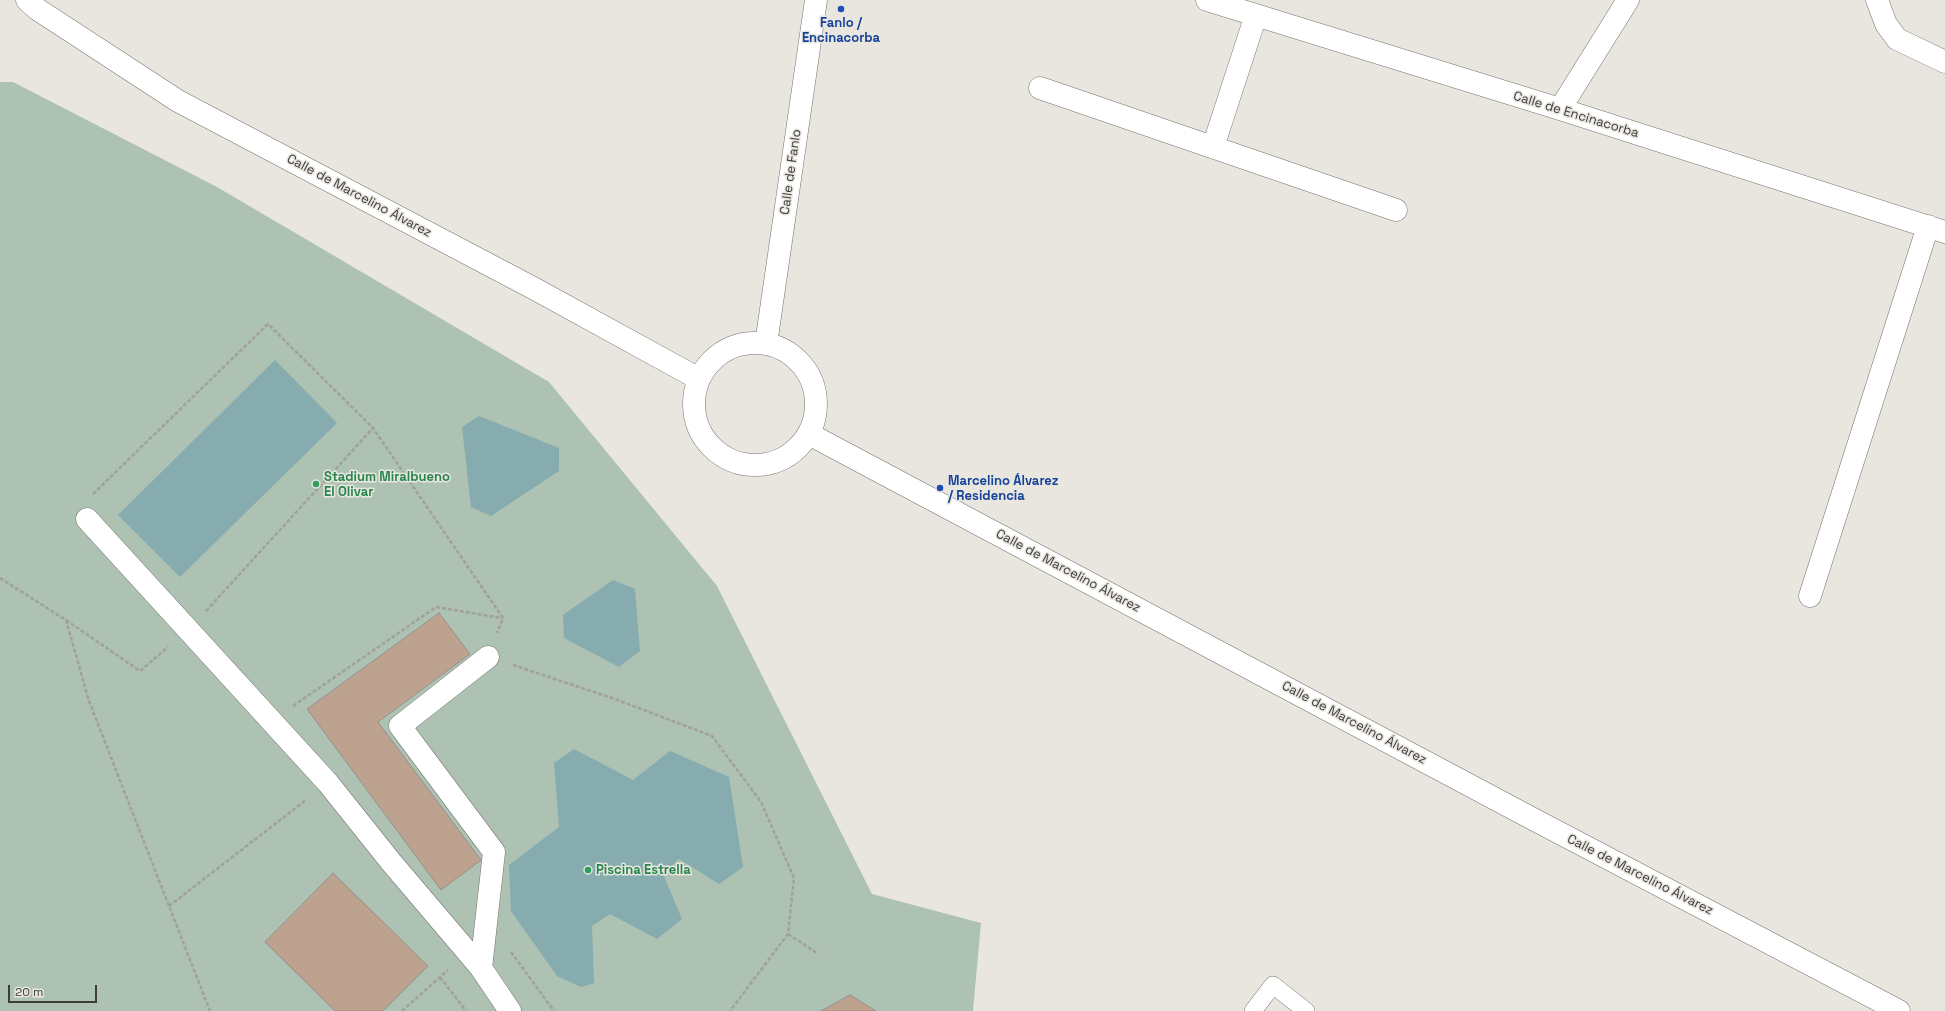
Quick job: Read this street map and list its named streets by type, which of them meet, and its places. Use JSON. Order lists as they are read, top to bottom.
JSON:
{
  "streets": {
    "street": ["Calle de Encinacorba", "Calle de Fanlo", "Calle de Marcelino Álvarez"]
  },
  "crossings": [
    ["Calle de Fanlo", "Calle de Marcelino Álvarez"]
  ],
  "places": [
    "Fanlo / Encinacorba",
    "Stadium Miralbueno El Olivar",
    "Marcelino Álvarez / Residencia",
    "Piscina Estrella"
  ],
  "scale_bar": "20 m"
}
